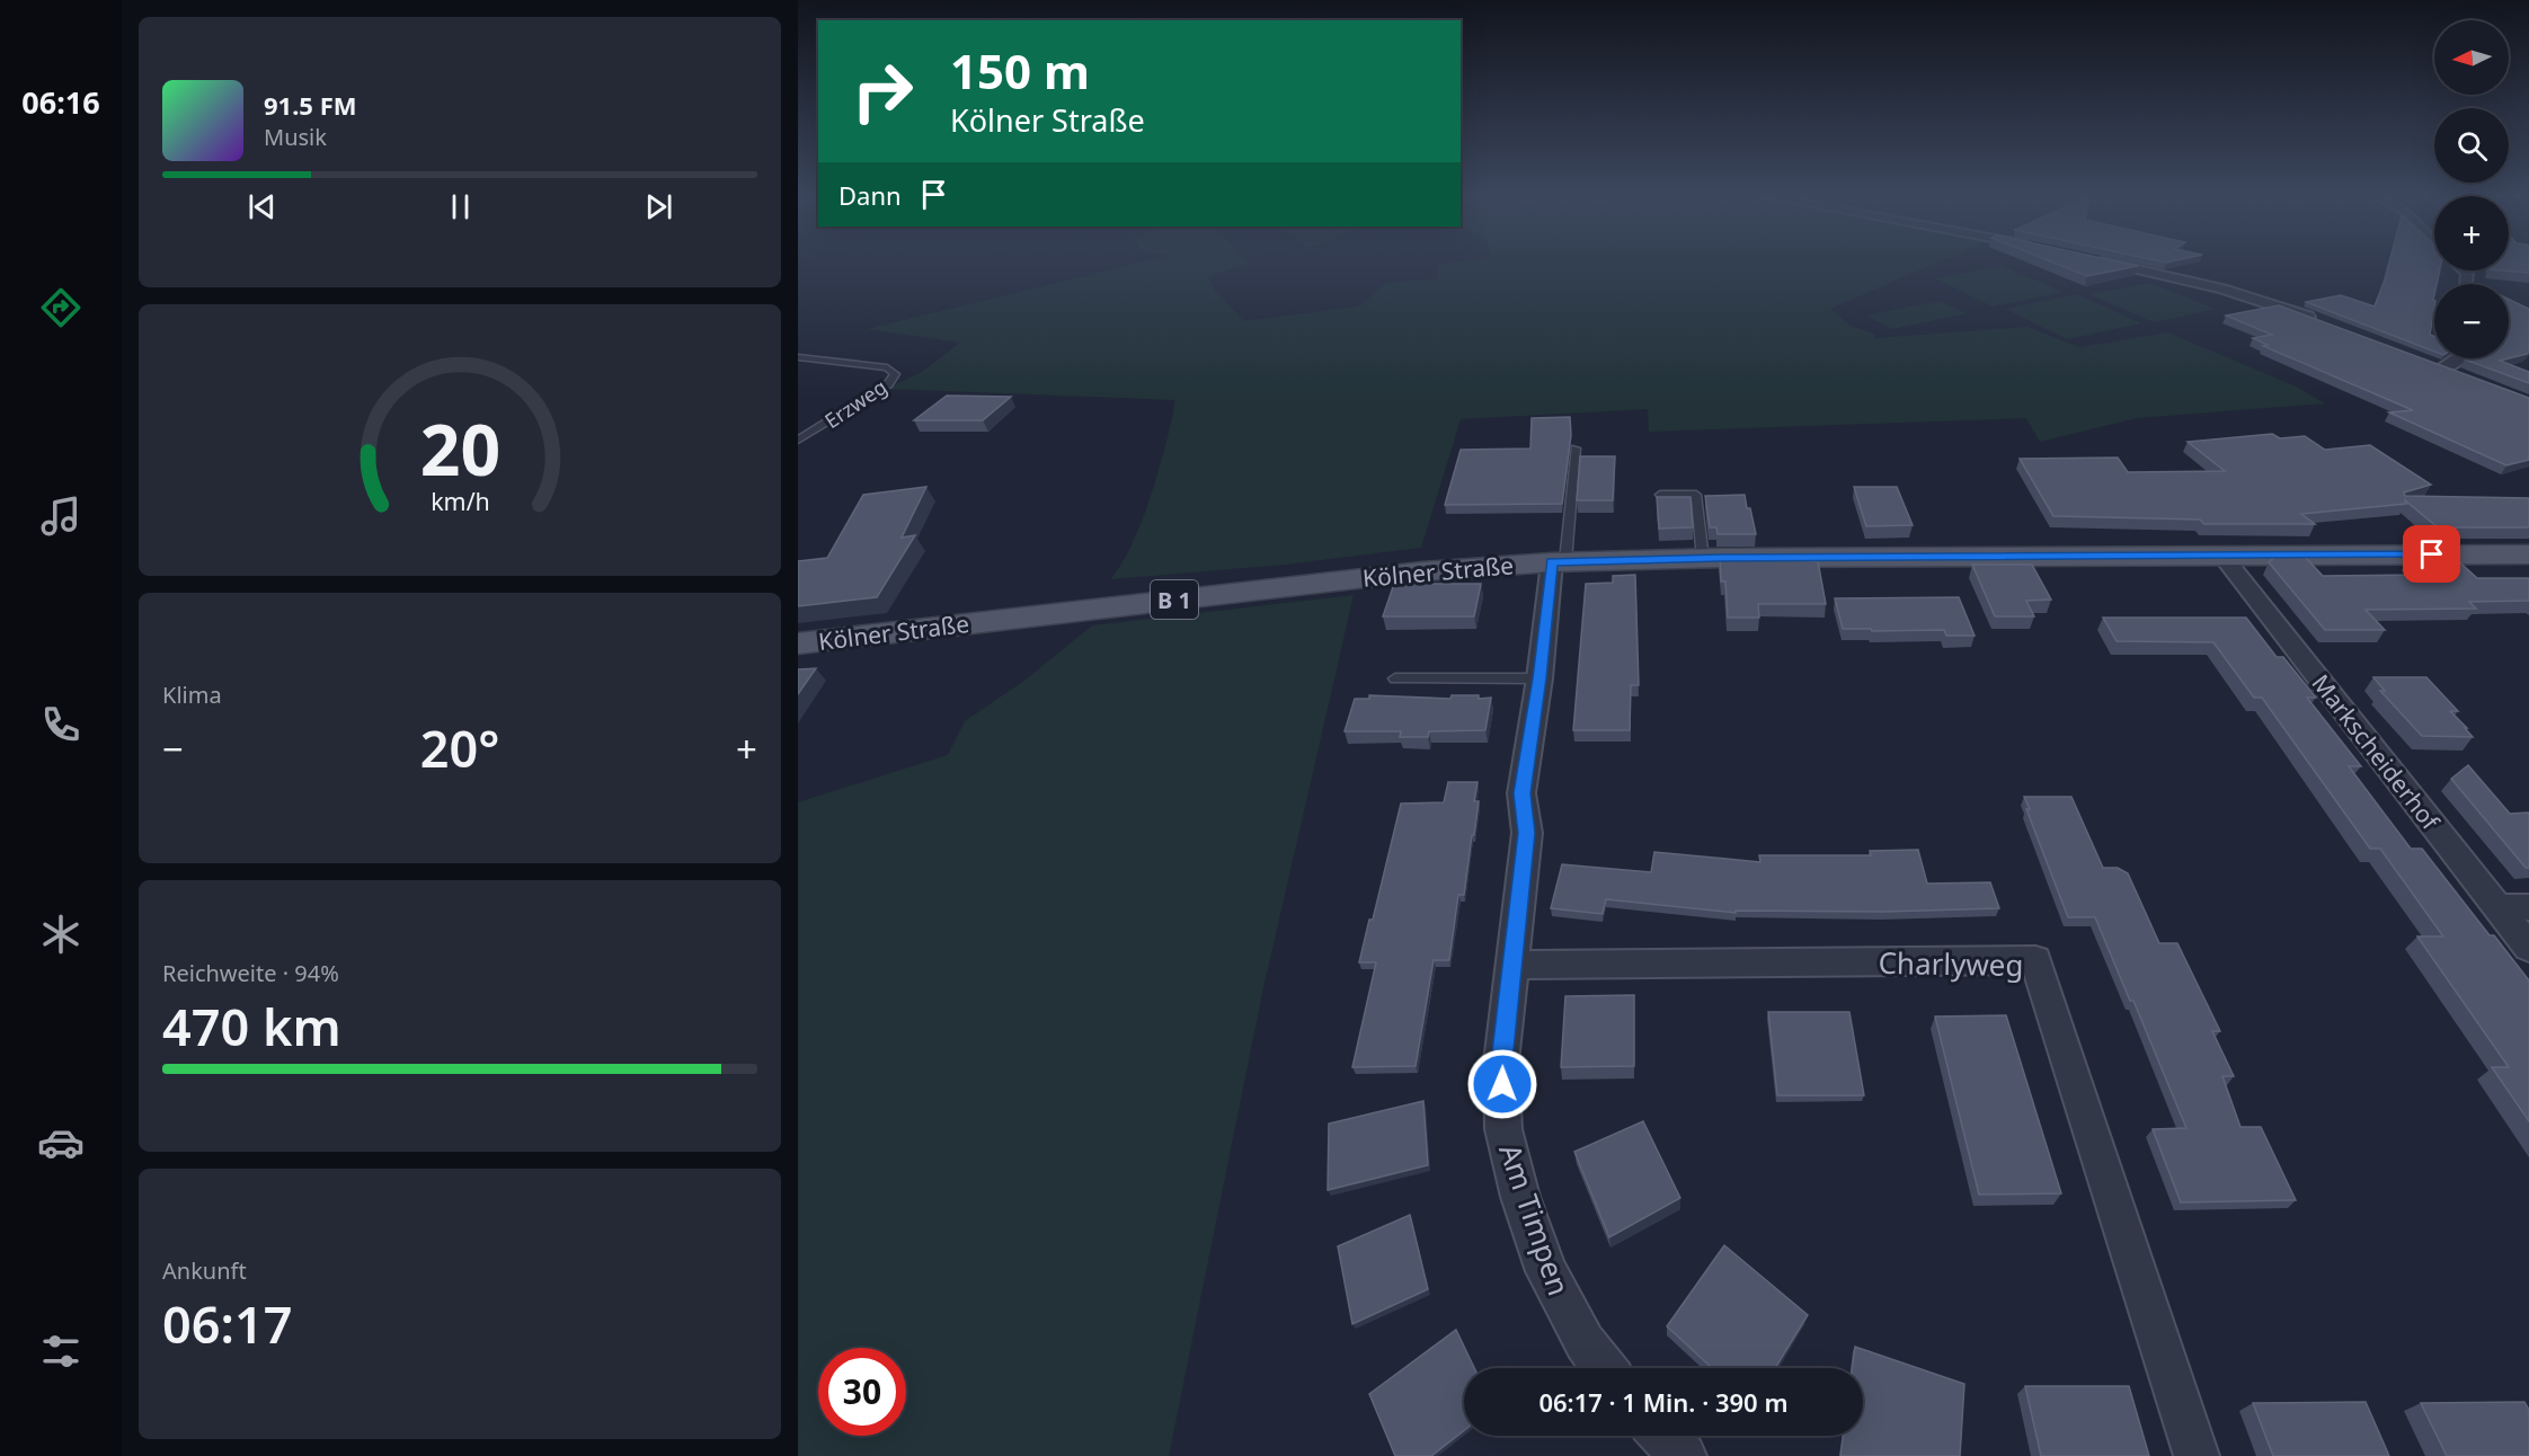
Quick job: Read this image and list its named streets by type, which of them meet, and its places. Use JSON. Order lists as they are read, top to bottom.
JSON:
{
  "streets": {
    "main road": ["Kölner Straße", "B 1"],
    "street": ["Markscheiderhof", "Charlyweg", "Am Timpen"],
    "lane": ["Erzweg"]
  },
  "crossings": [
    ["Kölner Straße", "Markscheiderhof"],
    ["Kölner Straße", "Am Timpen"],
    ["Charlyweg", "Am Timpen"]
  ],
  "north": "left",
  "page": {
    "tabs": "06:16",
    "map_buttons": ["+", "−"],
    "turn": ["150 m", "Kölner Straße"],
    "song": ["91.5 FM", "Musik"],
    "then": "Dann",
    "tile": [
      "Klima",
      ["Reichweite · 94%", "470 km"],
      ["Ankunft", "06:17"]
    ],
    "heat": ["−", "20°", "+"],
    "limit": "30",
    "trip": "06:17 · 1 Min. · 390 m",
    "gauge": ["20", "km/h"]
  }
}
